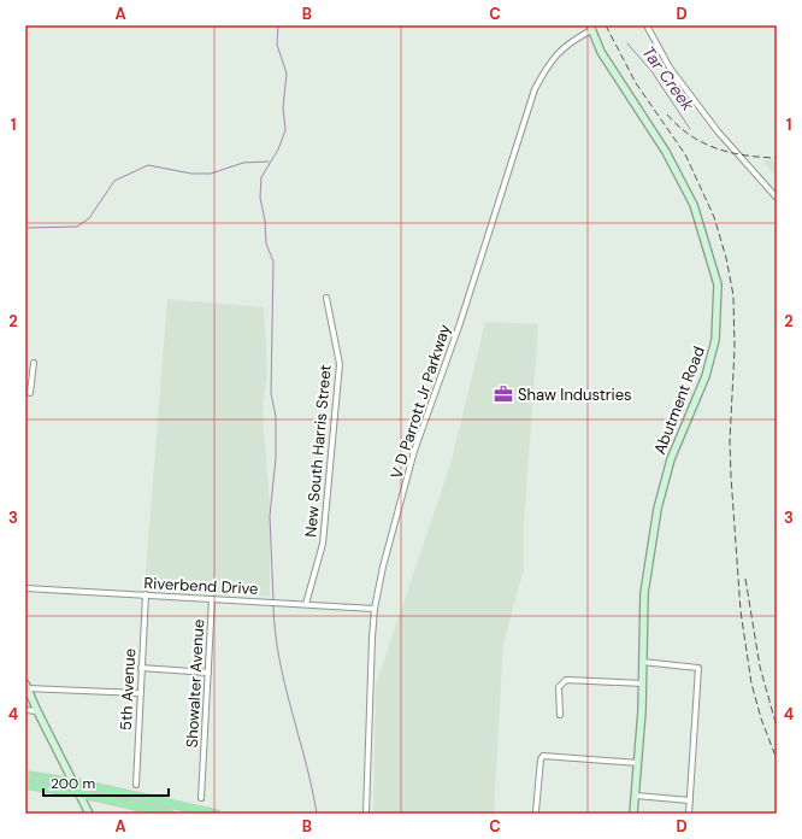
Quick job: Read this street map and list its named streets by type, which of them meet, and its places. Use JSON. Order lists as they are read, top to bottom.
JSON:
{
  "streets": {
    "main road": ["Abutment Road"],
    "street": [
      "V D Parrott Jr Parkway",
      "New South Harris Street",
      "Riverbend Drive",
      "Showalter Avenue",
      "5th Avenue"
    ]
  },
  "crossings": [
    ["Abutment Road", "V D Parrott Jr Parkway"],
    ["V D Parrott Jr Parkway", "Riverbend Drive"],
    ["New South Harris Street", "Riverbend Drive"],
    ["Riverbend Drive", "Showalter Avenue"],
    ["Riverbend Drive", "5th Avenue"]
  ],
  "water": ["Tar Creek"],
  "places": {
    "office": ["Shaw Industries"]
  },
  "scale_bar": "200 m",
  "grid": {
    "columns": [
      "A",
      "B",
      "C",
      "D"
    ],
    "rows": [
      "1",
      "2",
      "3",
      "4"
    ]
  }
}
